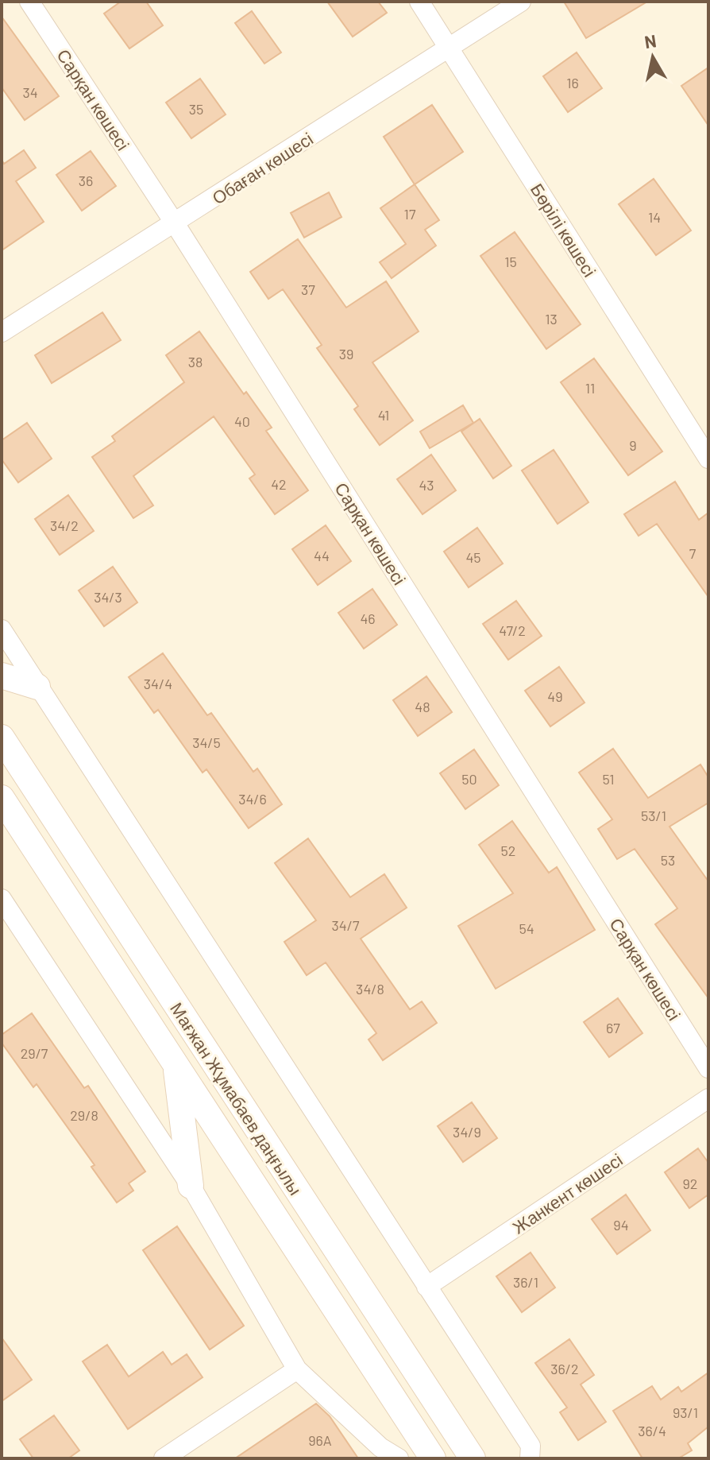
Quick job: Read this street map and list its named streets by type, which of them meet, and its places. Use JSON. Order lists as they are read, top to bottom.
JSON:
{
  "streets": {
    "main road": ["Мағжан Жұмабаев даңғылы"],
    "street": [
      "Сарқан көшесі",
      "Обаған көшесі",
      "Бөрілі көшесі",
      "Жанкент көшесі"
    ]
  },
  "crossings": [
    ["Сарқан көшесі", "Обаған көшесі"],
    ["Обаған көшесі", "Бөрілі көшесі"]
  ],
  "house_numbers": [
    "16",
    "34",
    "35",
    "36",
    "17",
    "14",
    "15",
    "37",
    "13",
    "39",
    "38",
    "11",
    "41",
    "40",
    "9",
    "42",
    "43",
    "34/2",
    "7",
    "44",
    "45",
    "34/3",
    "46",
    "47/2",
    "34/4",
    "49",
    "48",
    "34/5",
    "50",
    "51",
    "34/6",
    "53/1",
    "52",
    "53",
    "34/7",
    "54",
    "34/8",
    "67",
    "29/7",
    "29/8",
    "34/9",
    "92",
    "94",
    "36/1",
    "36/2",
    "93/1",
    "36/4",
    "96A"
  ],
  "north": "top"
}
